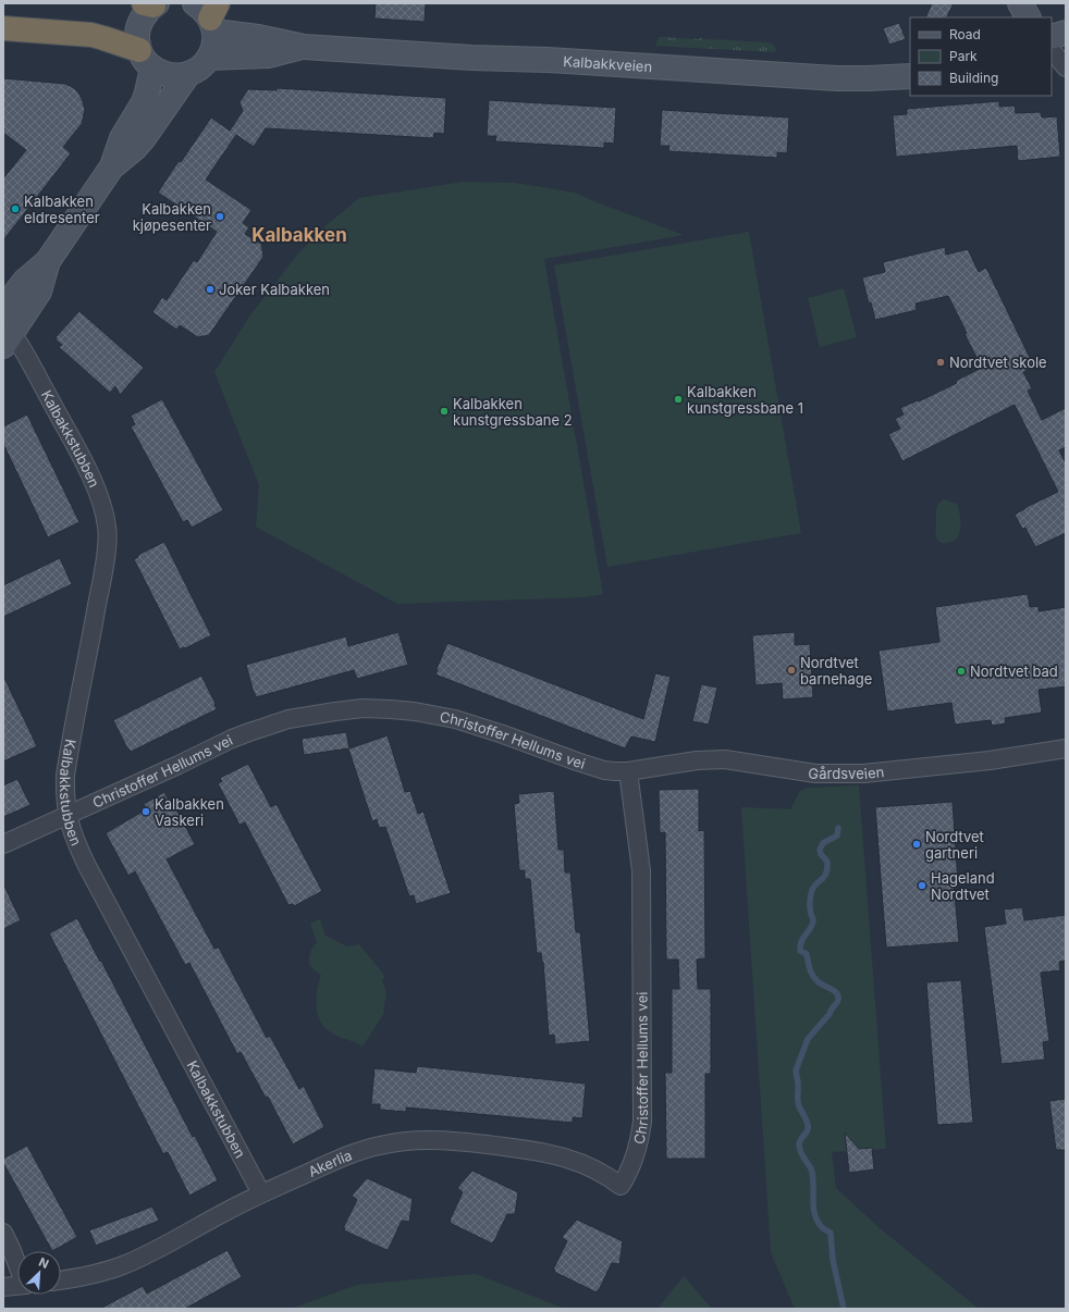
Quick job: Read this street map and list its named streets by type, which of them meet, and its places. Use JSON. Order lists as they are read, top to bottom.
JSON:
{
  "streets": {
    "street": [
      "Kalbakkveien",
      "Kalbakkstubben",
      "Christoffer Hellums vei",
      "Gårdsveien",
      "Akerlia"
    ]
  },
  "crossings": [
    ["Kalbakkstubben", "Christoffer Hellums vei"],
    ["Kalbakkstubben", "Akerlia"],
    ["Christoffer Hellums vei", "Gårdsveien"],
    ["Christoffer Hellums vei", "Akerlia"]
  ],
  "districts": ["Kalbakken"],
  "places": [
    "Kalbakken eldresenter",
    "Kalbakken kjøpesenter",
    "Joker Kalbakken",
    "Nordtvet skole",
    "Kalbakken kunstgressbane 1",
    "Kalbakken kunstgressbane 2",
    "Nordtvet barnehage",
    "Nordtvet bad",
    "Kalbakken Vaskeri",
    "Nordtvet gartneri",
    "Hageland Nordtvet"
  ],
  "legend": ["Road", "Park", "Building"],
  "north": "top right"
}
